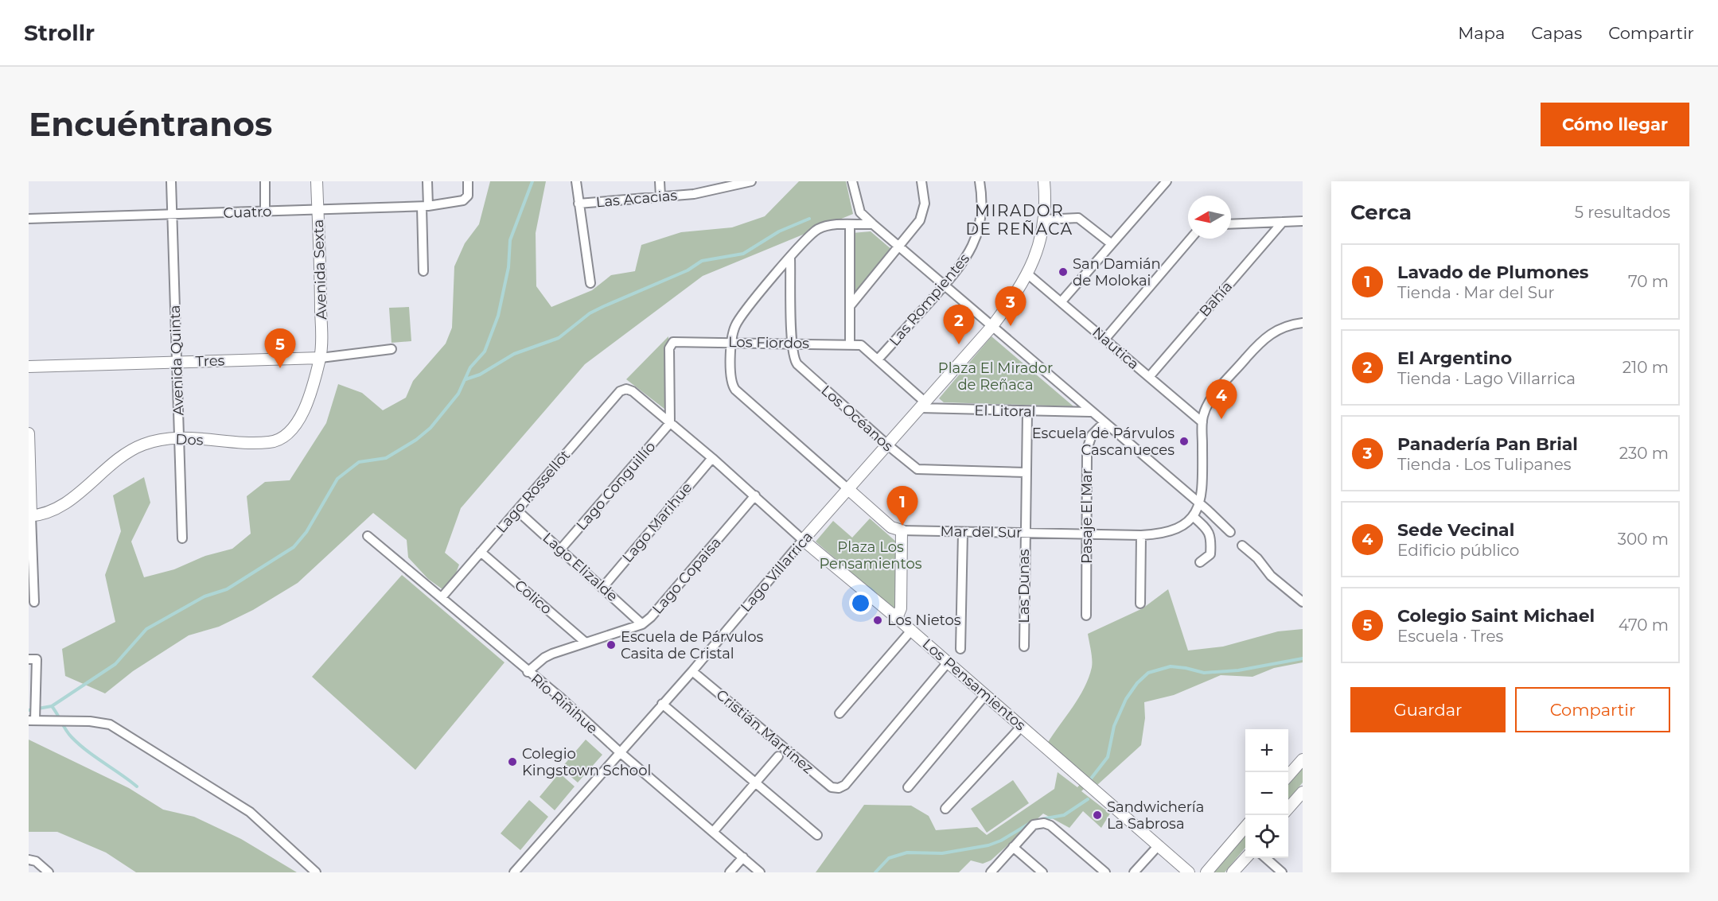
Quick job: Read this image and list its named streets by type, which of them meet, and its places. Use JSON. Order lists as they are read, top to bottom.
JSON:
{
  "streets": {
    "street": [
      "Las Acacias",
      "Cuatro",
      "Avenida Sexta",
      "Bahía",
      "Las Rompientes",
      "Los Fiordos",
      "Nautica",
      "Avenida Quinta",
      "Tres",
      "El Litoral",
      "Los Océanos",
      "Dos",
      "Lago Conguillío",
      "Lago Rossellot",
      "Pasaje El Mar",
      "Lago Marihue",
      "Mar del Sur",
      "Lago Elizalde",
      "Lago Villarrica",
      "Lago Copaisa",
      "Las Dunas",
      "Colico",
      "Los Pensamientos",
      "Río Riñihue",
      "Cristián Martínez"
    ]
  },
  "crossings": [
    ["Cuatro", "Avenida Sexta"],
    ["Cuatro", "Avenida Quinta"],
    ["Avenida Sexta", "Tres"],
    ["Avenida Sexta", "Dos"],
    ["Bahía", "Nautica"],
    ["Las Rompientes", "Los Fiordos"],
    ["Los Fiordos", "El Litoral"],
    ["Los Fiordos", "Los Océanos"],
    ["Los Fiordos", "Lago Conguillío"],
    ["Los Fiordos", "Mar del Sur"],
    ["Los Fiordos", "Lago Villarrica"],
    ["Los Fiordos", "Los Pensamientos"],
    ["Nautica", "Mar del Sur"],
    ["Nautica", "Lago Villarrica"],
    ["Avenida Quinta", "Tres"],
    ["Avenida Quinta", "Dos"],
    ["Tres", "Dos"],
    ["El Litoral", "Lago Villarrica"],
    ["El Litoral", "Las Dunas"],
    ["Los Océanos", "Mar del Sur"],
    ["Los Océanos", "Lago Villarrica"],
    ["Los Océanos", "Las Dunas"],
    ["Lago Conguillío", "Lago Elizalde"],
    ["Lago Conguillío", "Los Pensamientos"],
    ["Lago Rossellot", "Lago Elizalde"],
    ["Lago Rossellot", "Colico"],
    ["Lago Rossellot", "Los Pensamientos"],
    ["Lago Rossellot", "Río Riñihue"],
    ["Pasaje El Mar", "Mar del Sur"],
    ["Lago Marihue", "Lago Elizalde"],
    ["Lago Marihue", "Los Pensamientos"],
    ["Mar del Sur", "Lago Villarrica"],
    ["Mar del Sur", "Las Dunas"],
    ["Lago Elizalde", "Lago Copaisa"],
    ["Lago Villarrica", "Los Pensamientos"],
    ["Lago Villarrica", "Río Riñihue"],
    ["Lago Villarrica", "Cristián Martínez"],
    ["Lago Copaisa", "Colico"],
    ["Lago Copaisa", "Los Pensamientos"],
    ["Lago Copaisa", "Río Riñihue"],
    ["Los Pensamientos", "Cristián Martínez"]
  ],
  "districts": ["MIRADOR DE REÑACA"],
  "parks": ["Plaza El Mirador de Reñaca", "Plaza Los Pensamientos"],
  "places": [
    "San Damián de Molokai",
    "Escuela de Párvulos Cascanueces",
    "Los Nietos",
    "Escuela de Párvulos Casita de Cristal",
    "Colegio Kingstown School",
    "Sandwichería La Sabrosa"
  ],
  "north": "left",
  "page": {
    "header": "Strollr",
    "nav": ["Mapa", "Capas", "Compartir"],
    "buttons": [
      "Cómo llegar",
      ["Guardar", "Compartir"]
    ],
    "title": "Encuéntranos",
    "heading": ["Cerca", "5 resultados"],
    "list": [
      {
        "mark": "1",
        "name": "Lavado de Plumones",
        "note": "Tienda · Mar del Sur",
        "value": "70 m"
      },
      {
        "mark": "2",
        "name": "El Argentino",
        "note": "Tienda · Lago Villarrica",
        "value": "210 m"
      },
      {
        "mark": "3",
        "name": "Panadería Pan Brial",
        "note": "Tienda · Los Tulipanes",
        "value": "230 m"
      },
      {
        "mark": "4",
        "name": "Sede Vecinal",
        "note": "Edificio público",
        "value": "300 m"
      },
      {
        "mark": "5",
        "name": "Colegio Saint Michael",
        "note": "Escuela · Tres",
        "value": "470 m"
      }
    ],
    "pins": [
      "3",
      "2",
      "5",
      "4",
      "1"
    ],
    "map_buttons": ["+", "−"]
  }
}
